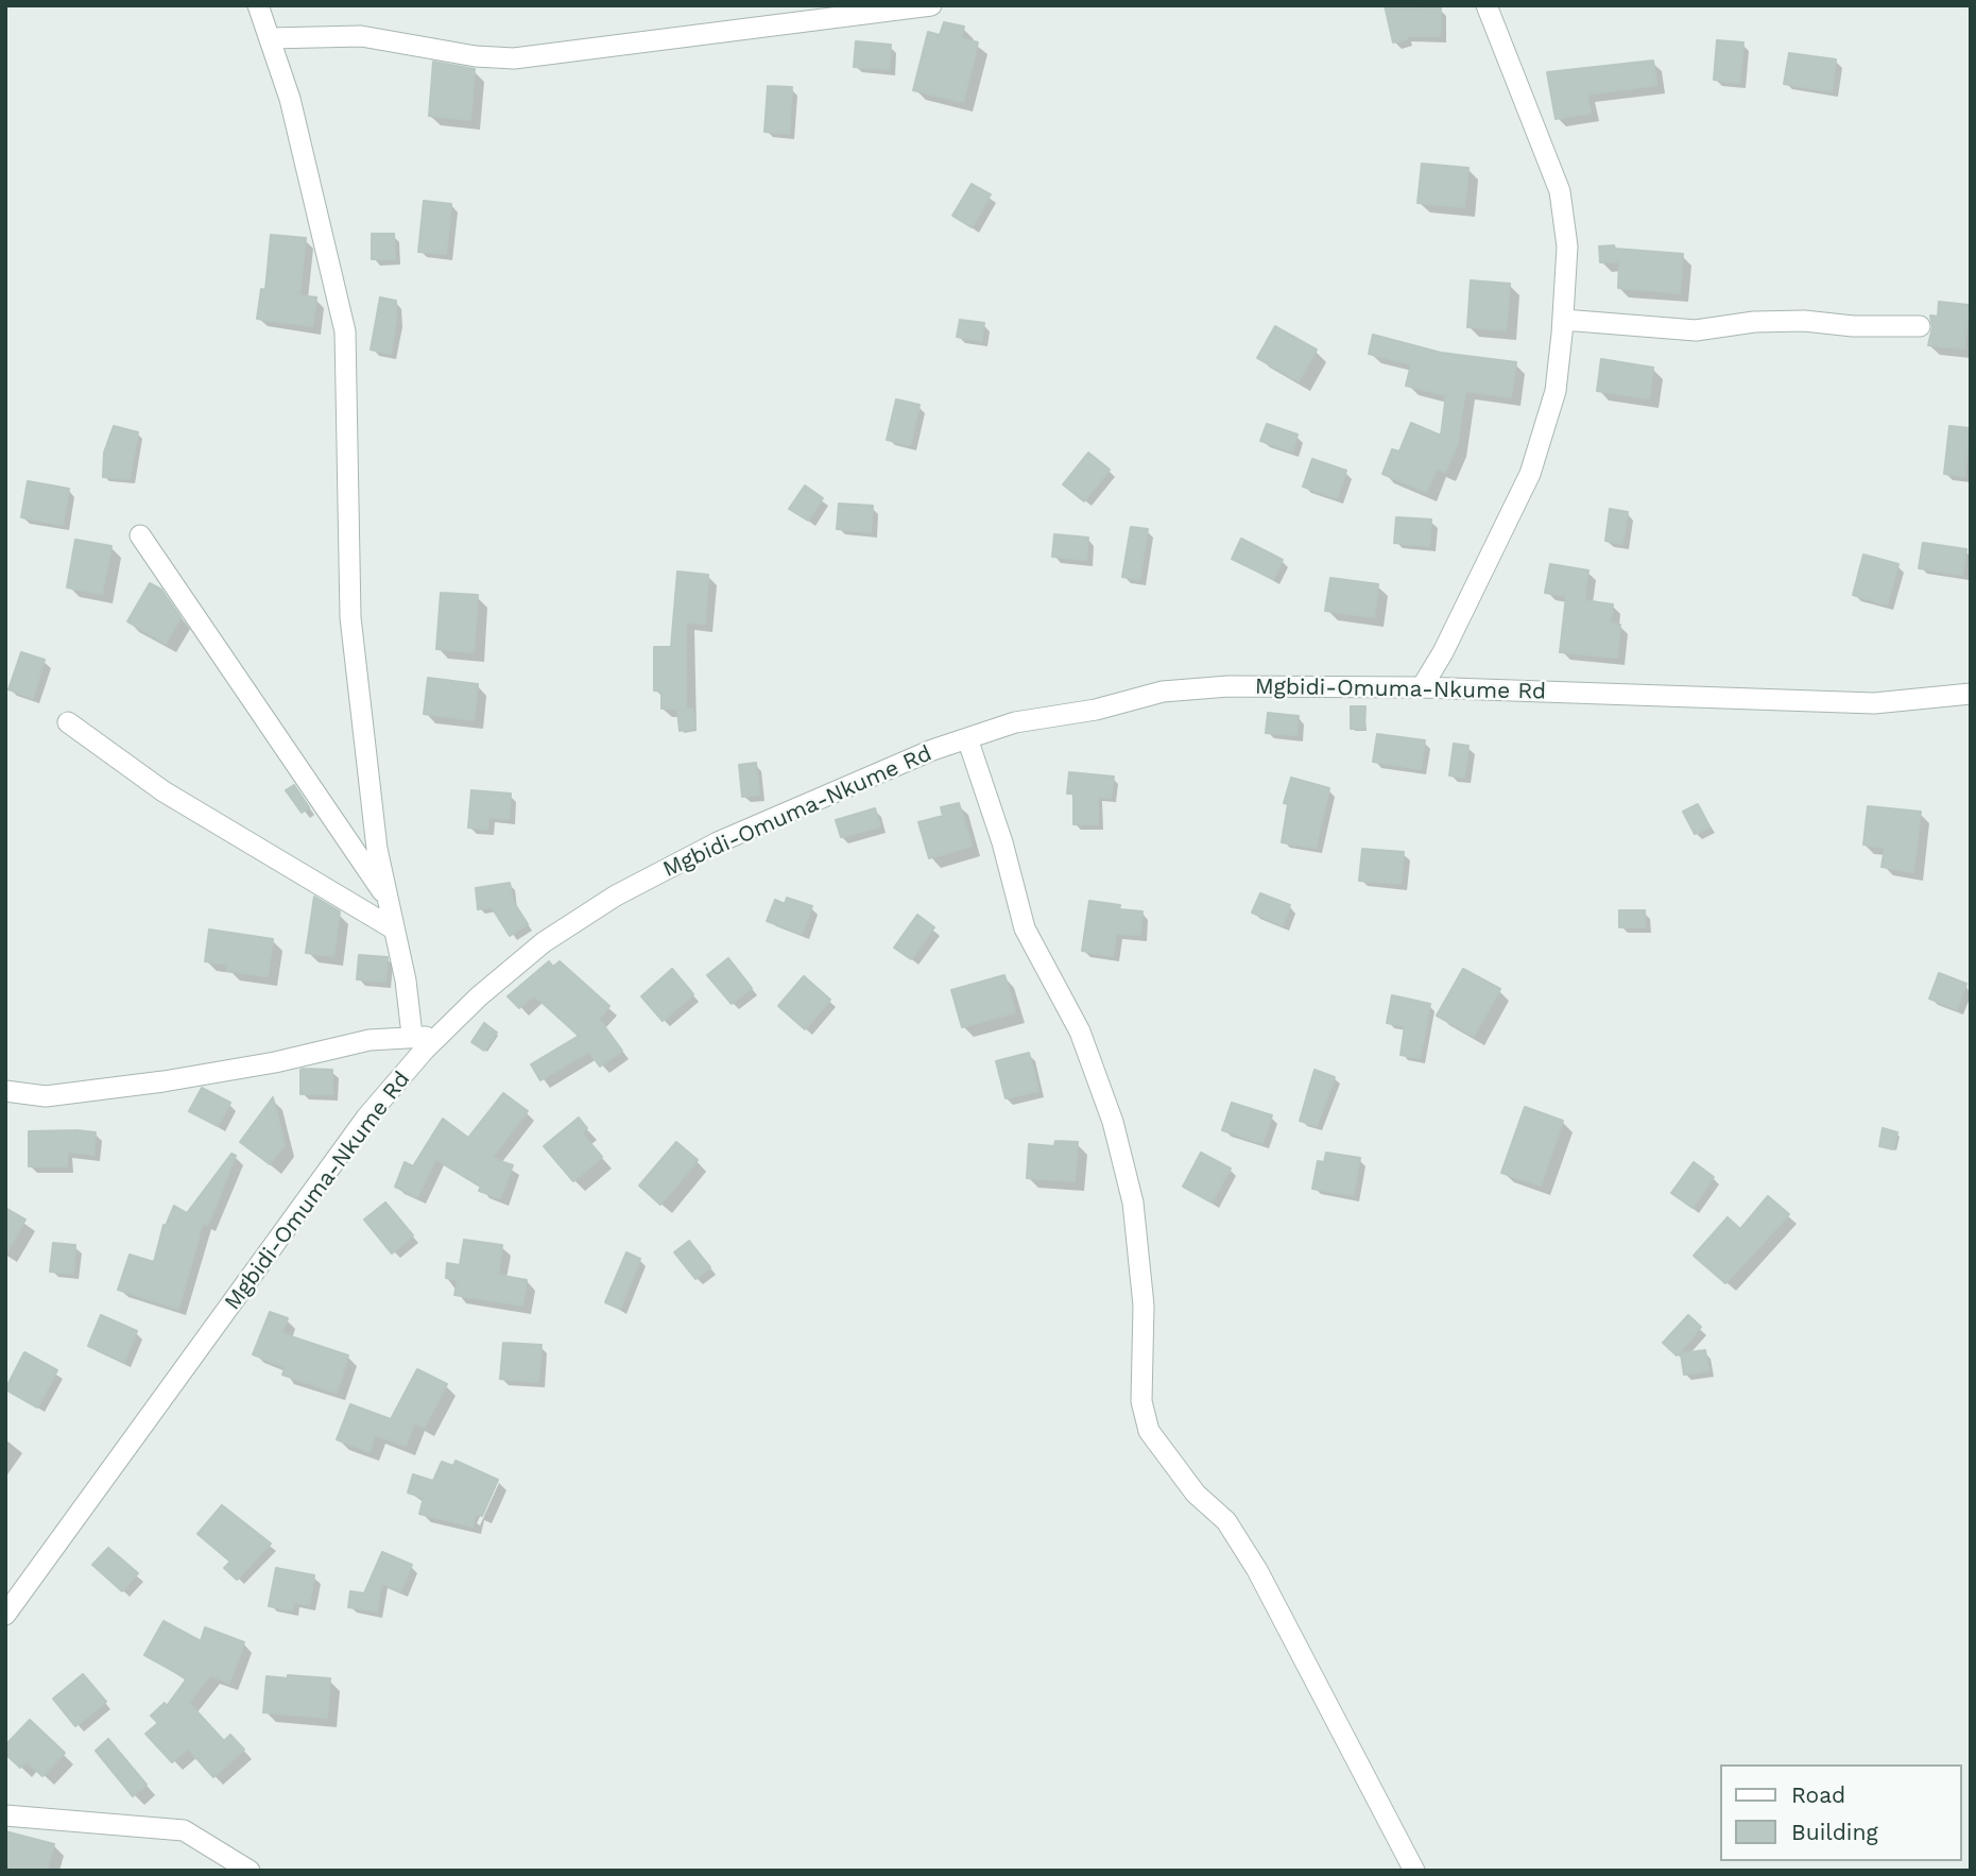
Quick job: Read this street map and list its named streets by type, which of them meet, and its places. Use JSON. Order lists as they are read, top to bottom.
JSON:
{
  "streets": {
    "street": ["Mgbidi-Omuma-Nkume Rd"]
  },
  "legend": ["Road", "Building"]
}
